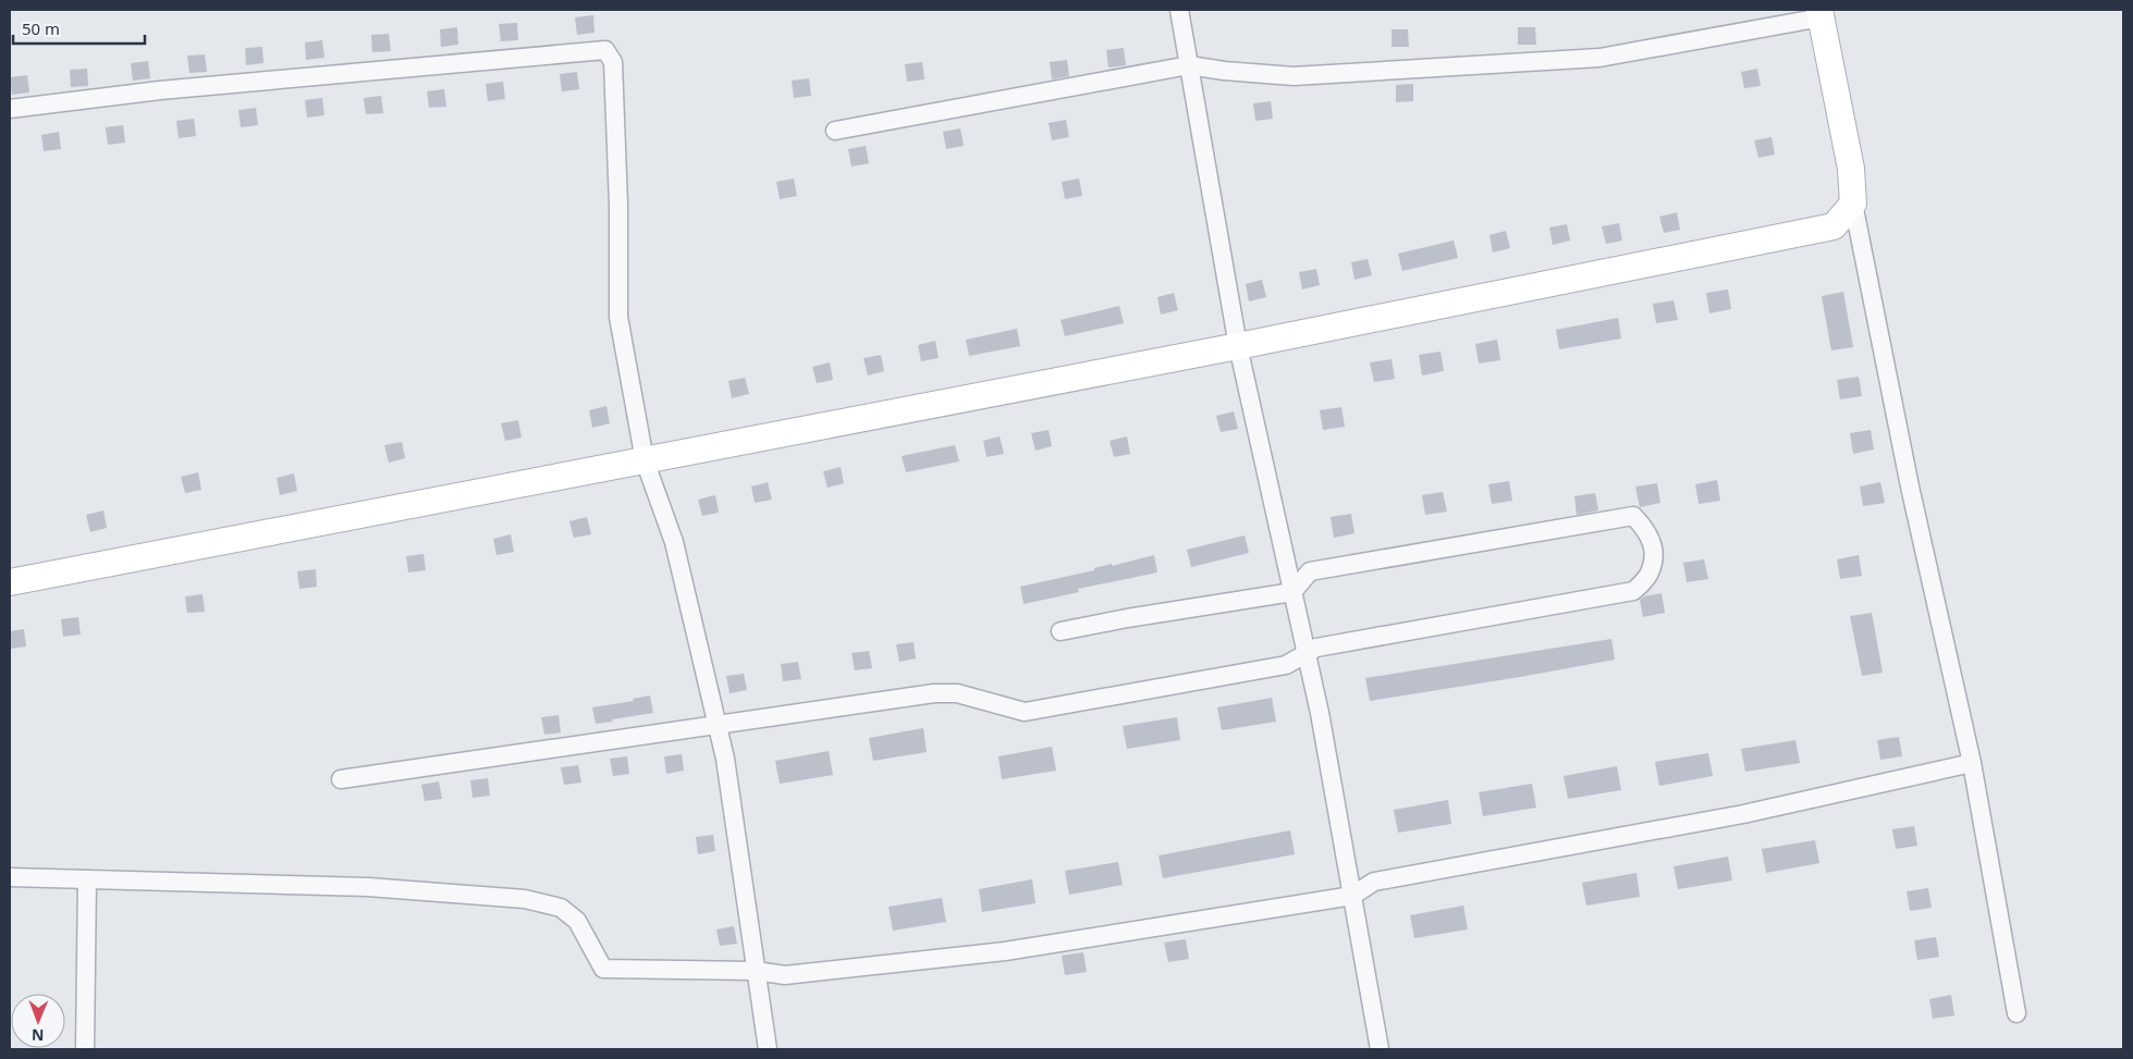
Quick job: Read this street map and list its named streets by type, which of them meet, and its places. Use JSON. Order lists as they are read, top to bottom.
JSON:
{
  "scale_bar": "50 m",
  "north": "bottom"
}
